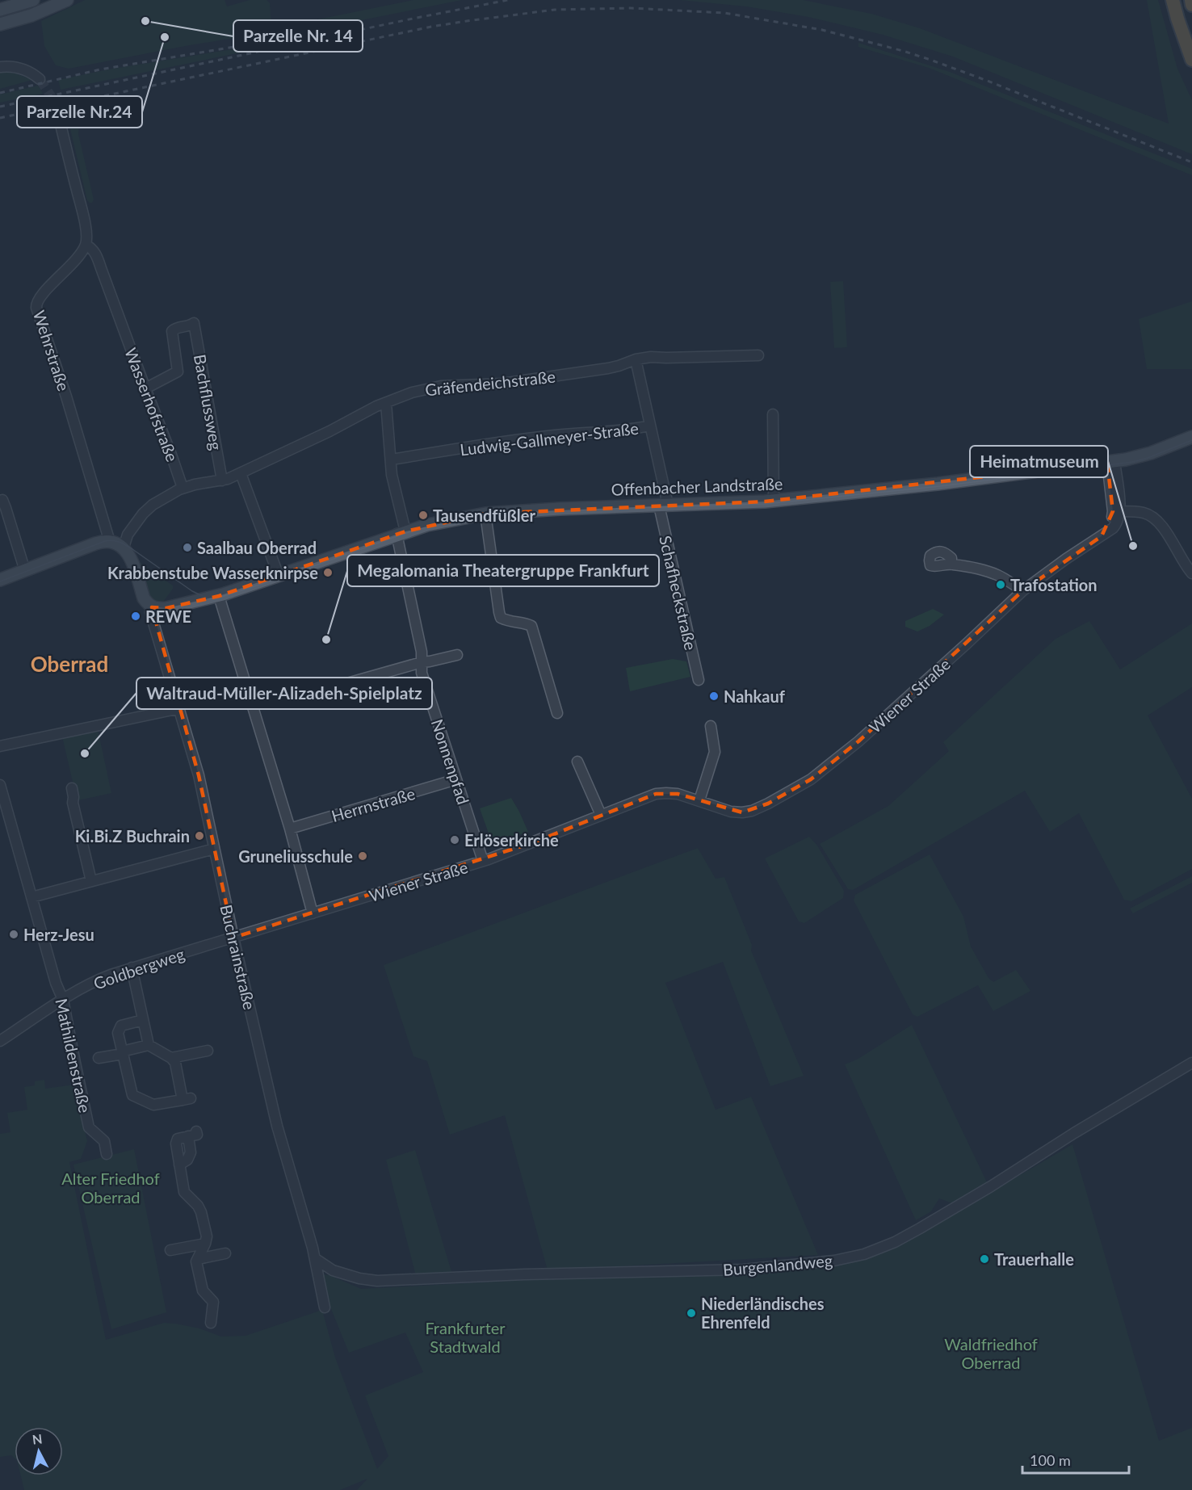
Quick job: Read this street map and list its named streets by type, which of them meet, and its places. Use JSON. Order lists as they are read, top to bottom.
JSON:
{
  "streets": {
    "main road": ["Offenbacher Landstraße"],
    "street": [
      "Wehrstraße",
      "Gräfendeichstraße",
      "Bachflussweg",
      "Wasserhofstraße",
      "Ludwig-Gallmeyer-Straße",
      "Schafheckstraße",
      "Wiener Straße",
      "Nonnenpfad",
      "Herrnstraße",
      "Buchrainstraße",
      "Goldbergweg",
      "Mathildenstraße",
      "Burgenlandweg"
    ]
  },
  "crossings": [
    ["Wehrstraße", "Wasserhofstraße"],
    ["Gräfendeichstraße", "Bachflussweg"],
    ["Gräfendeichstraße", "Wasserhofstraße"],
    ["Gräfendeichstraße", "Schafheckstraße"],
    ["Gräfendeichstraße", "Nonnenpfad"],
    ["Bachflussweg", "Wasserhofstraße"],
    ["Ludwig-Gallmeyer-Straße", "Schafheckstraße"],
    ["Ludwig-Gallmeyer-Straße", "Nonnenpfad"],
    ["Offenbacher Landstraße", "Schafheckstraße"],
    ["Offenbacher Landstraße", "Wiener Straße"],
    ["Offenbacher Landstraße", "Nonnenpfad"],
    ["Offenbacher Landstraße", "Buchrainstraße"],
    ["Wiener Straße", "Nonnenpfad"],
    ["Wiener Straße", "Buchrainstraße"],
    ["Wiener Straße", "Goldbergweg"],
    ["Nonnenpfad", "Herrnstraße"],
    ["Buchrainstraße", "Goldbergweg"],
    ["Buchrainstraße", "Burgenlandweg"],
    ["Goldbergweg", "Mathildenstraße"]
  ],
  "districts": ["Oberrad"],
  "parks": ["Alter Friedhof Oberrad", "Frankfurter Stadtwald", "Waldfriedhof Oberrad"],
  "places": [
    "Parzelle Nr. 14",
    "Parzelle Nr.24",
    "Tausendfüßler",
    "Heimatmuseum",
    "Saalbau Oberrad",
    "Krabbenstube Wasserknirpse",
    "Trafostation",
    "REWE",
    "Megalomania Theatergruppe Frankfurt",
    "Nahkauf",
    "Waltraud-Müller-Alizadeh-Spielplatz",
    "Ki.Bi.Z Buchrain",
    "Erlöserkirche",
    "Gruneliusschule",
    "Herz-Jesu",
    "Trauerhalle",
    "Niederländisches Ehrenfeld"
  ],
  "scale_bar": "100 m",
  "north": "top"
}
